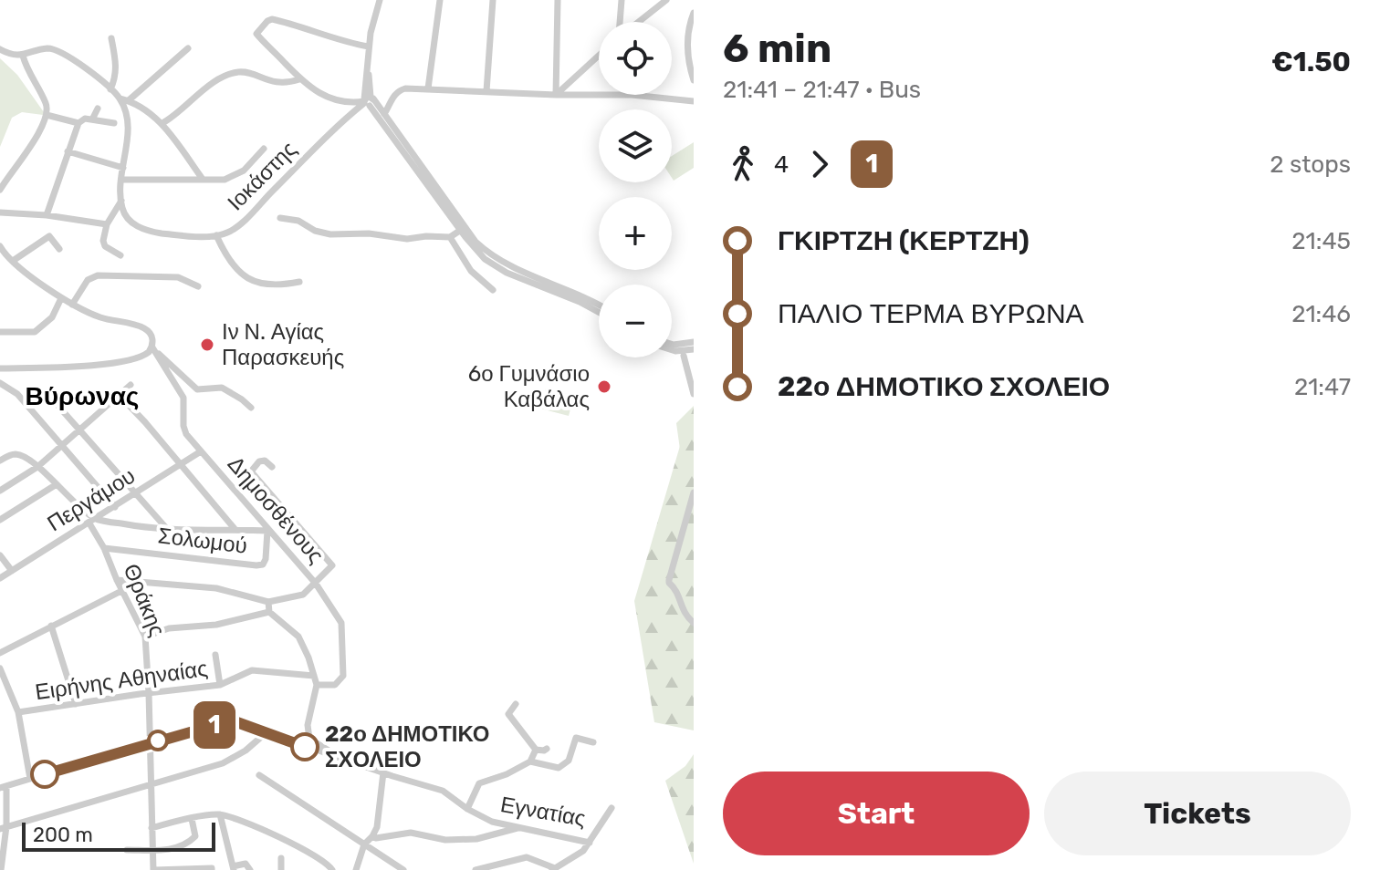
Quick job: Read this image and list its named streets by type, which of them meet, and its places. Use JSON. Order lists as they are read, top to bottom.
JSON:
{
  "streets": {
    "street": [
      "Ιοκάστης",
      "Περγάμου",
      "Δημοσθένους",
      "Σολωμού",
      "Θράκης",
      "Ειρήνης Αθηναίας",
      "Εγνατίας"
    ]
  },
  "crossings": [
    ["Περγάμου", "Δημοσθένους"],
    ["Περγάμου", "Θράκης"],
    ["Δημοσθένους", "Σολωμού"],
    ["Σολωμού", "Θράκης"],
    ["Θράκης", "Ειρήνης Αθηναίας"],
    ["Θράκης", "Εγνατίας"]
  ],
  "districts": ["Βύρωνας"],
  "places": ["Ιν Ν. Αγίας Παρασκευής", "6ο Γυμνάσιο Καβάλας", "22ο ΔΗΜΟΤΙΚΟ ΣΧΟΛΕΙΟ"],
  "lines": ["bus line 1"],
  "scale_bar": "200 m",
  "page": {
    "on_map": "1",
    "heading": ["6 min", "21:41 – 21:47 · Bus", "€1.50"],
    "map_buttons": ["+", "−"],
    "legs": ["4", "1", "2 stops"],
    "list": [
      {
        "name": "ΓΚΙΡΤΖΗ (ΚΕΡΤΖΗ)",
        "value": "21:45"
      },
      {
        "name": "ΠΑΛΙΟ ΤΕΡΜΑ ΒΥΡΩΝΑ",
        "value": "21:46"
      },
      {
        "name": "22ο ΔΗΜΟΤΙΚΟ ΣΧΟΛΕΙΟ",
        "value": "21:47"
      }
    ],
    "buttons": ["Start", "Tickets"],
    "scale": "200 m"
  }
}
